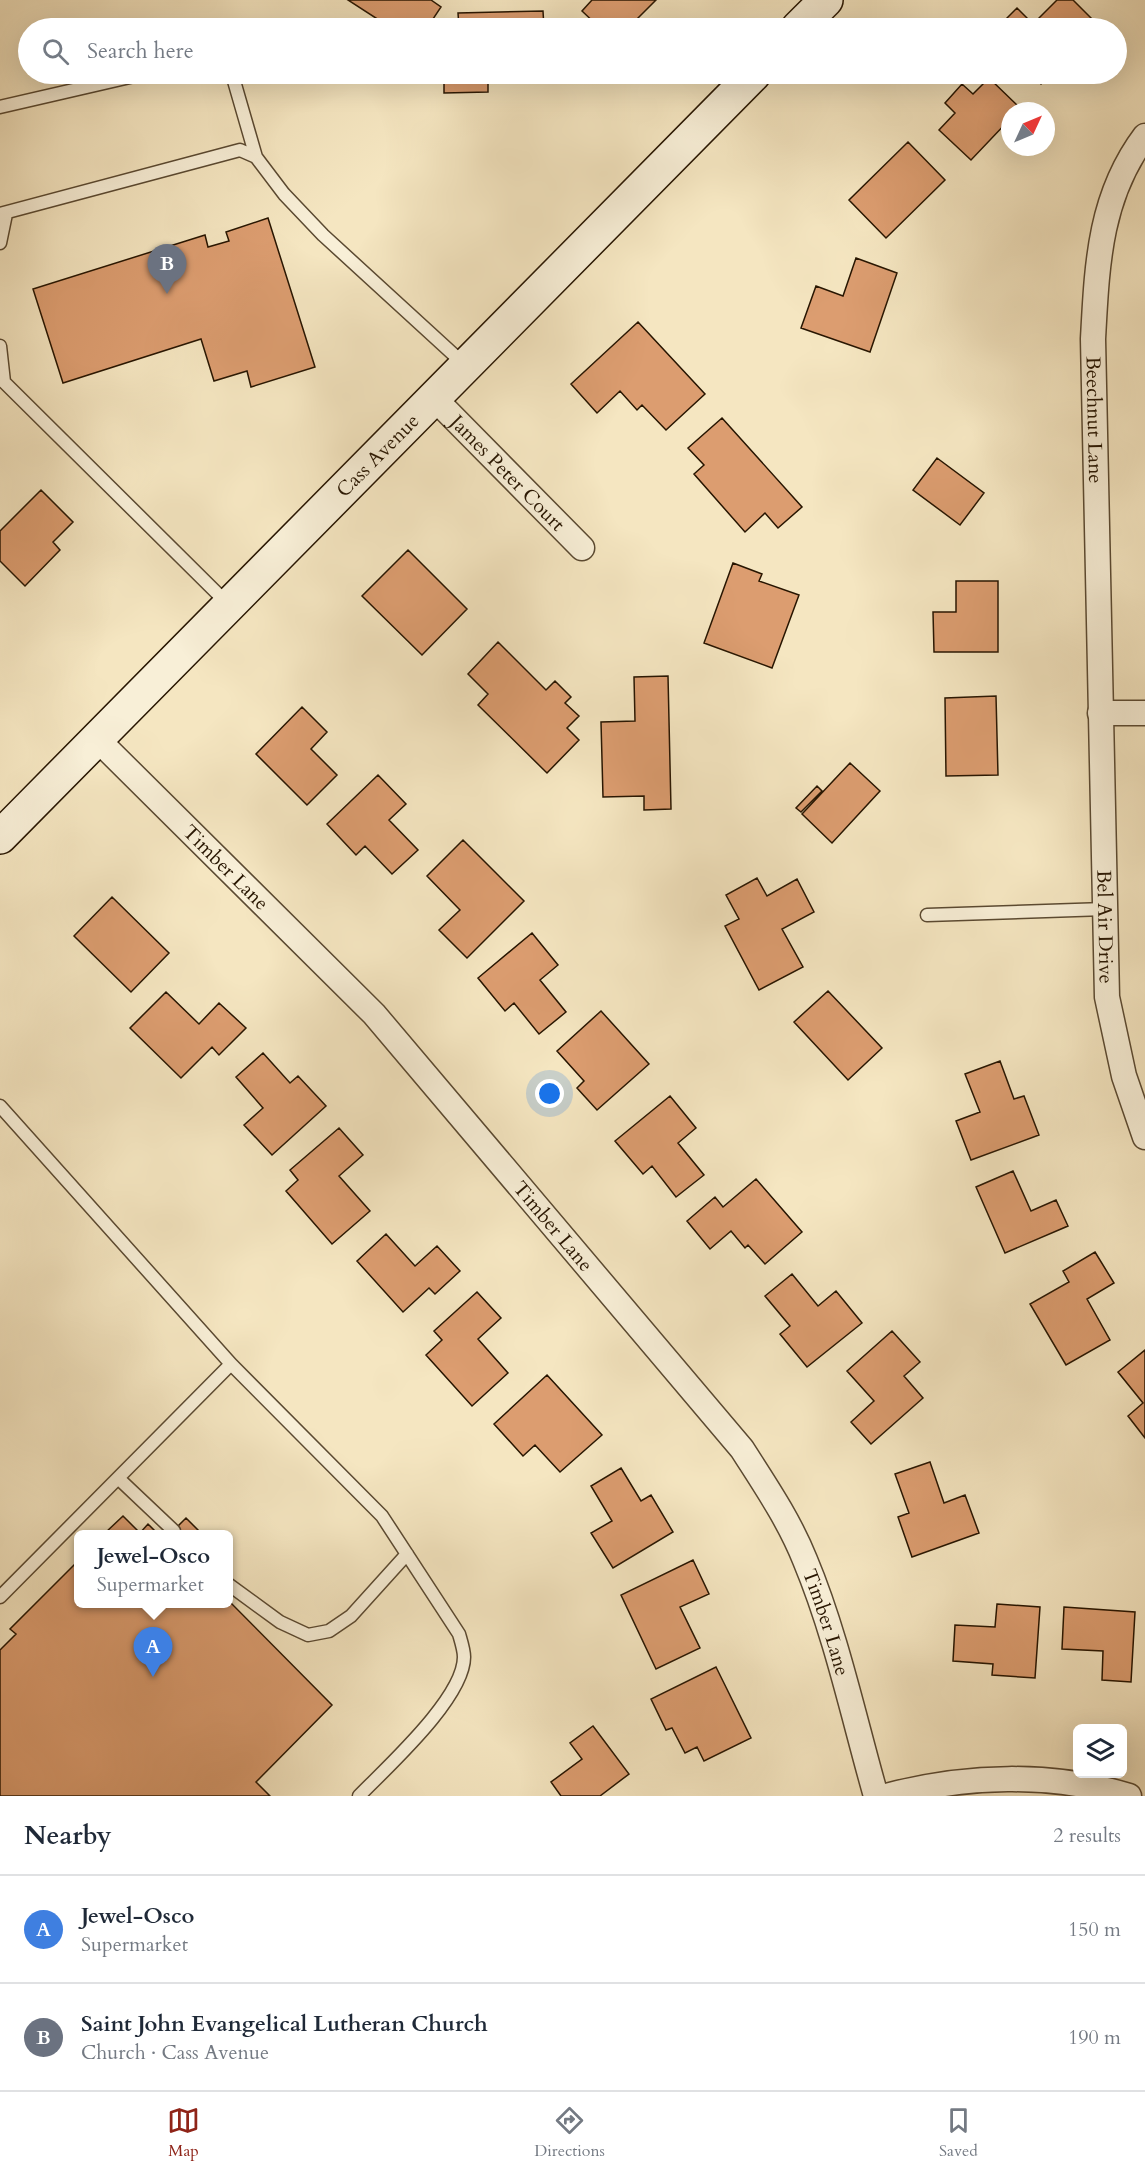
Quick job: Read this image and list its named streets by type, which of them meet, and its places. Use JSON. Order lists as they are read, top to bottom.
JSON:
{
  "streets": {
    "main road": ["Cass Avenue"],
    "street": [
      "Beechnut Lane",
      "James Peter Court",
      "Timber Lane",
      "Bel Air Drive"
    ]
  },
  "crossings": [
    ["Beechnut Lane", "Bel Air Drive"],
    ["Cass Avenue", "James Peter Court"],
    ["Cass Avenue", "Timber Lane"]
  ],
  "north": "top right",
  "page": {
    "search": "Search here",
    "pins": ["B", "A"],
    "popup": ["Jewel-Osco", "Supermarket"],
    "heading": ["Nearby", "2 results"],
    "list": [
      {
        "mark": "A",
        "name": "Jewel-Osco",
        "note": "Supermarket",
        "value": "150 m"
      },
      {
        "mark": "B",
        "name": "Saint John Evangelical Lutheran Church",
        "note": "Church · Cass Avenue",
        "value": "190 m"
      }
    ],
    "nav": ["Map", "Directions", "Saved"]
  }
}
